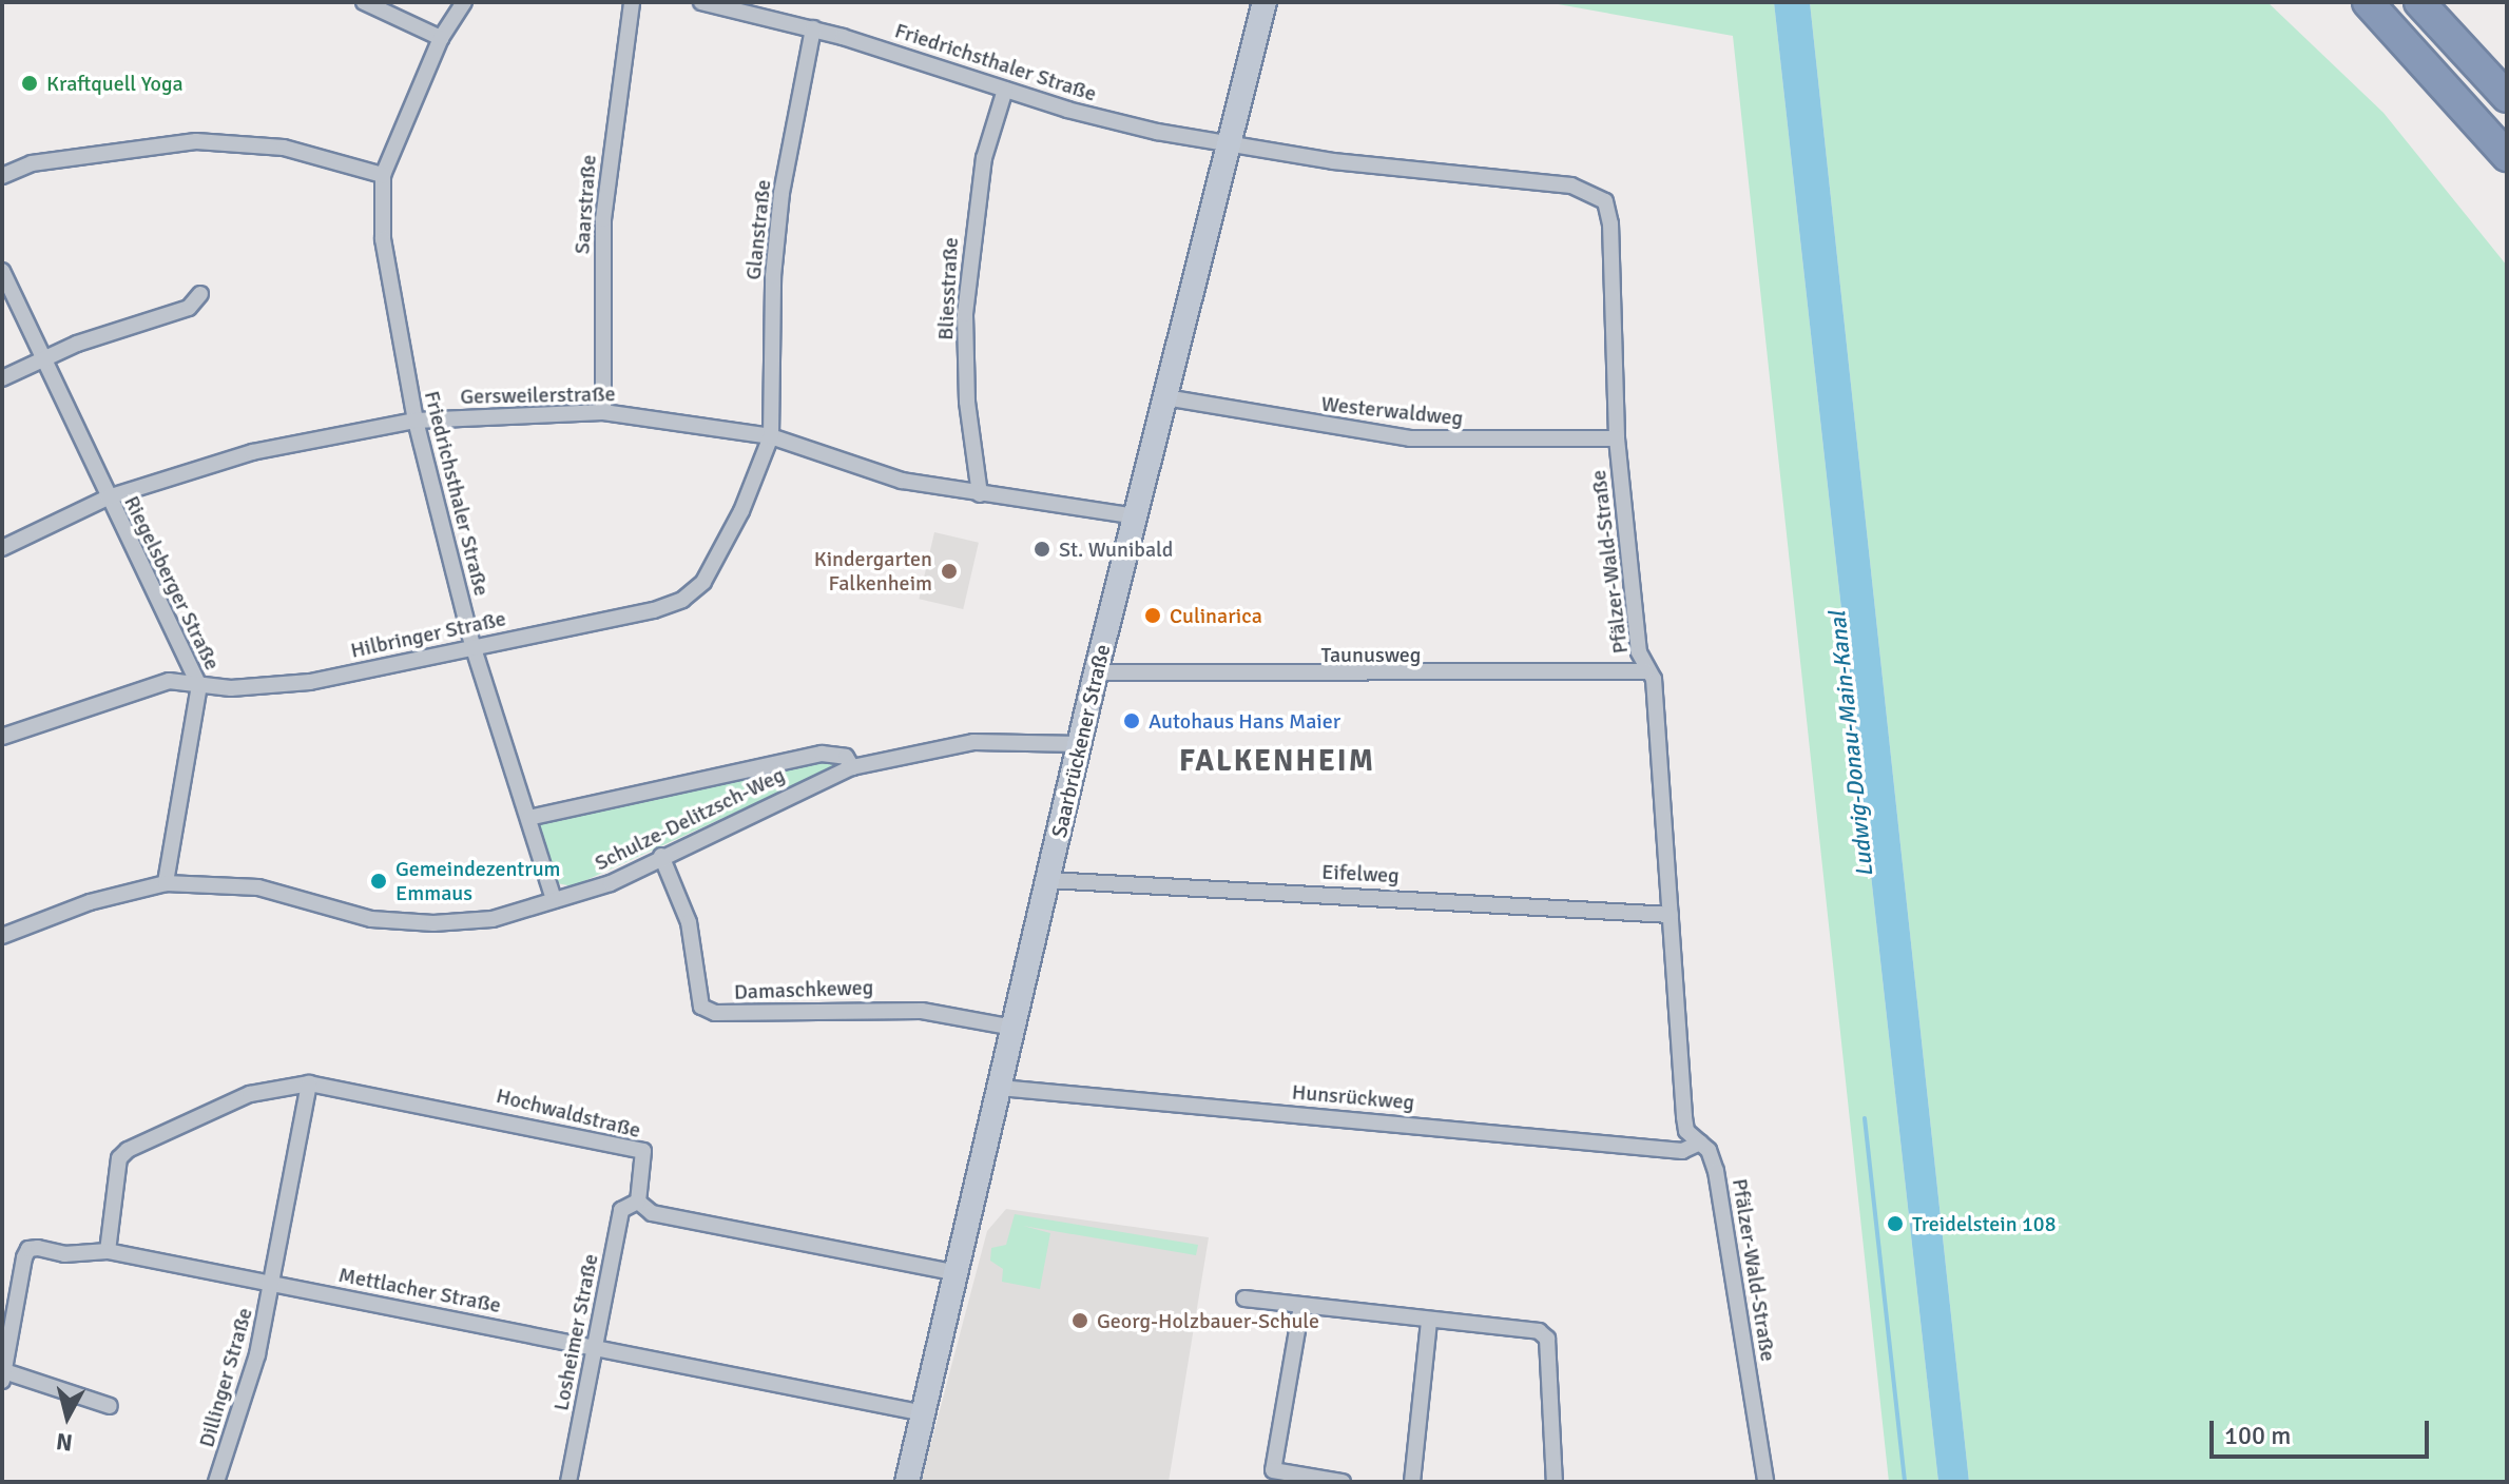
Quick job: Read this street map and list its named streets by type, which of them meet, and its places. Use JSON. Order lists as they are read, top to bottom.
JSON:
{
  "streets": {
    "main road": ["Saarbrückener Straße"],
    "street": [
      "Friedrichsthaler Straße",
      "Saarstraße",
      "Glanstraße",
      "Bliesstraße",
      "Gersweilerstraße",
      "Westerwaldweg",
      "Pfälzer-Wald-Straße",
      "Riegelsberger Straße",
      "Hilbringer Straße",
      "Taunusweg",
      "Schulze-Delitzsch-Weg",
      "Eifelweg",
      "Damaschkeweg",
      "Hunsrückweg",
      "Hochwaldstraße",
      "Mettlacher Straße",
      "Losheimer Straße",
      "Dillinger Straße"
    ]
  },
  "crossings": [
    ["Friedrichsthaler Straße", "Glanstraße"],
    ["Friedrichsthaler Straße", "Bliesstraße"],
    ["Friedrichsthaler Straße", "Gersweilerstraße"],
    ["Friedrichsthaler Straße", "Pfälzer-Wald-Straße"],
    ["Friedrichsthaler Straße", "Hilbringer Straße"],
    ["Friedrichsthaler Straße", "Saarbrückener Straße"],
    ["Friedrichsthaler Straße", "Schulze-Delitzsch-Weg"],
    ["Saarstraße", "Gersweilerstraße"],
    ["Glanstraße", "Gersweilerstraße"],
    ["Glanstraße", "Hilbringer Straße"],
    ["Bliesstraße", "Gersweilerstraße"],
    ["Gersweilerstraße", "Riegelsberger Straße"],
    ["Gersweilerstraße", "Hilbringer Straße"],
    ["Gersweilerstraße", "Saarbrückener Straße"],
    ["Westerwaldweg", "Pfälzer-Wald-Straße"],
    ["Westerwaldweg", "Saarbrückener Straße"],
    ["Pfälzer-Wald-Straße", "Taunusweg"],
    ["Pfälzer-Wald-Straße", "Saarbrückener Straße"],
    ["Pfälzer-Wald-Straße", "Eifelweg"],
    ["Pfälzer-Wald-Straße", "Hunsrückweg"],
    ["Riegelsberger Straße", "Hilbringer Straße"],
    ["Riegelsberger Straße", "Schulze-Delitzsch-Weg"],
    ["Taunusweg", "Saarbrückener Straße"],
    ["Saarbrückener Straße", "Schulze-Delitzsch-Weg"],
    ["Saarbrückener Straße", "Eifelweg"],
    ["Saarbrückener Straße", "Damaschkeweg"],
    ["Saarbrückener Straße", "Hunsrückweg"],
    ["Saarbrückener Straße", "Mettlacher Straße"],
    ["Schulze-Delitzsch-Weg", "Damaschkeweg"],
    ["Hochwaldstraße", "Mettlacher Straße"],
    ["Hochwaldstraße", "Losheimer Straße"],
    ["Mettlacher Straße", "Losheimer Straße"],
    ["Mettlacher Straße", "Dillinger Straße"]
  ],
  "districts": ["FALKENHEIM"],
  "water": ["Ludwig-Donau-Main-Kanal"],
  "places": [
    "Kraftquell Yoga",
    "St. Wunibald",
    "Kindergarten Falkenheim",
    "Culinarica",
    "Autohaus Hans Maier",
    "Gemeindezentrum Emmaus",
    "Treidelstein 108",
    "Georg-Holzbauer-Schule"
  ],
  "scale_bar": "100 m",
  "north": "bottom"
}
